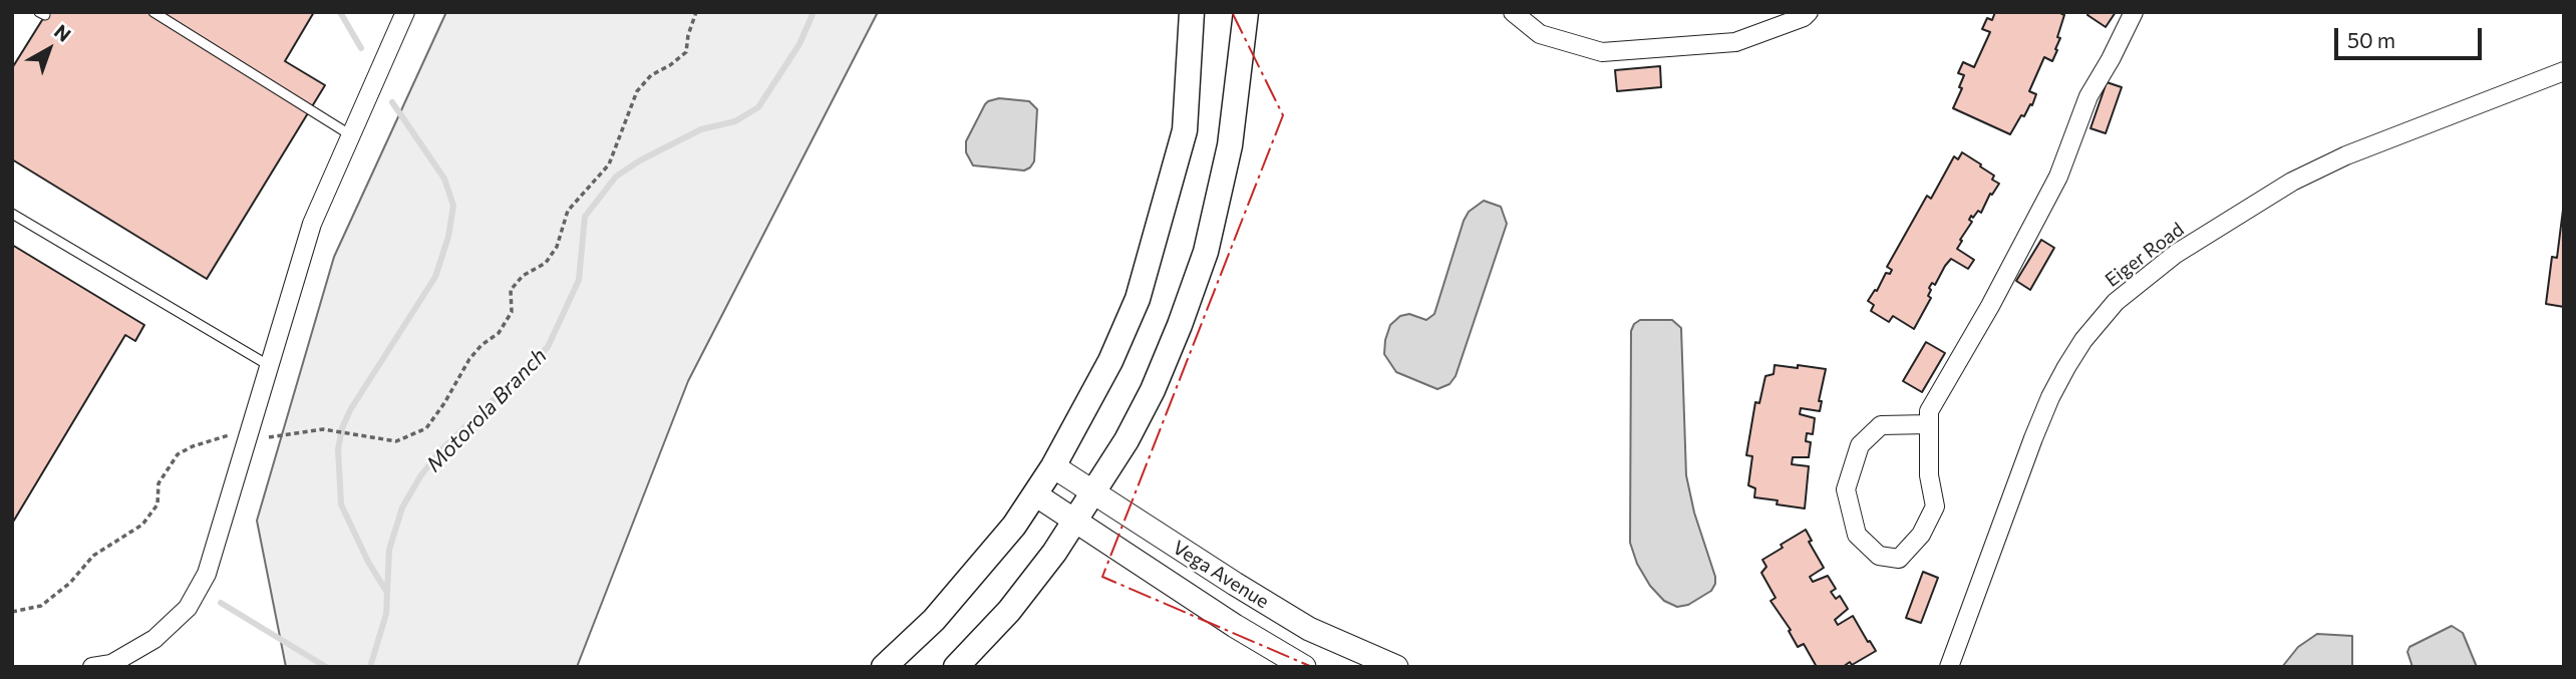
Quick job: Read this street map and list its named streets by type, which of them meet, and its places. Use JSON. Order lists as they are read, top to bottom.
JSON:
{
  "streets": {
    "street": ["Eiger Road", "Vega Avenue"]
  },
  "water": ["Motorola Branch"],
  "scale_bar": "50 m",
  "north": "top right"
}
